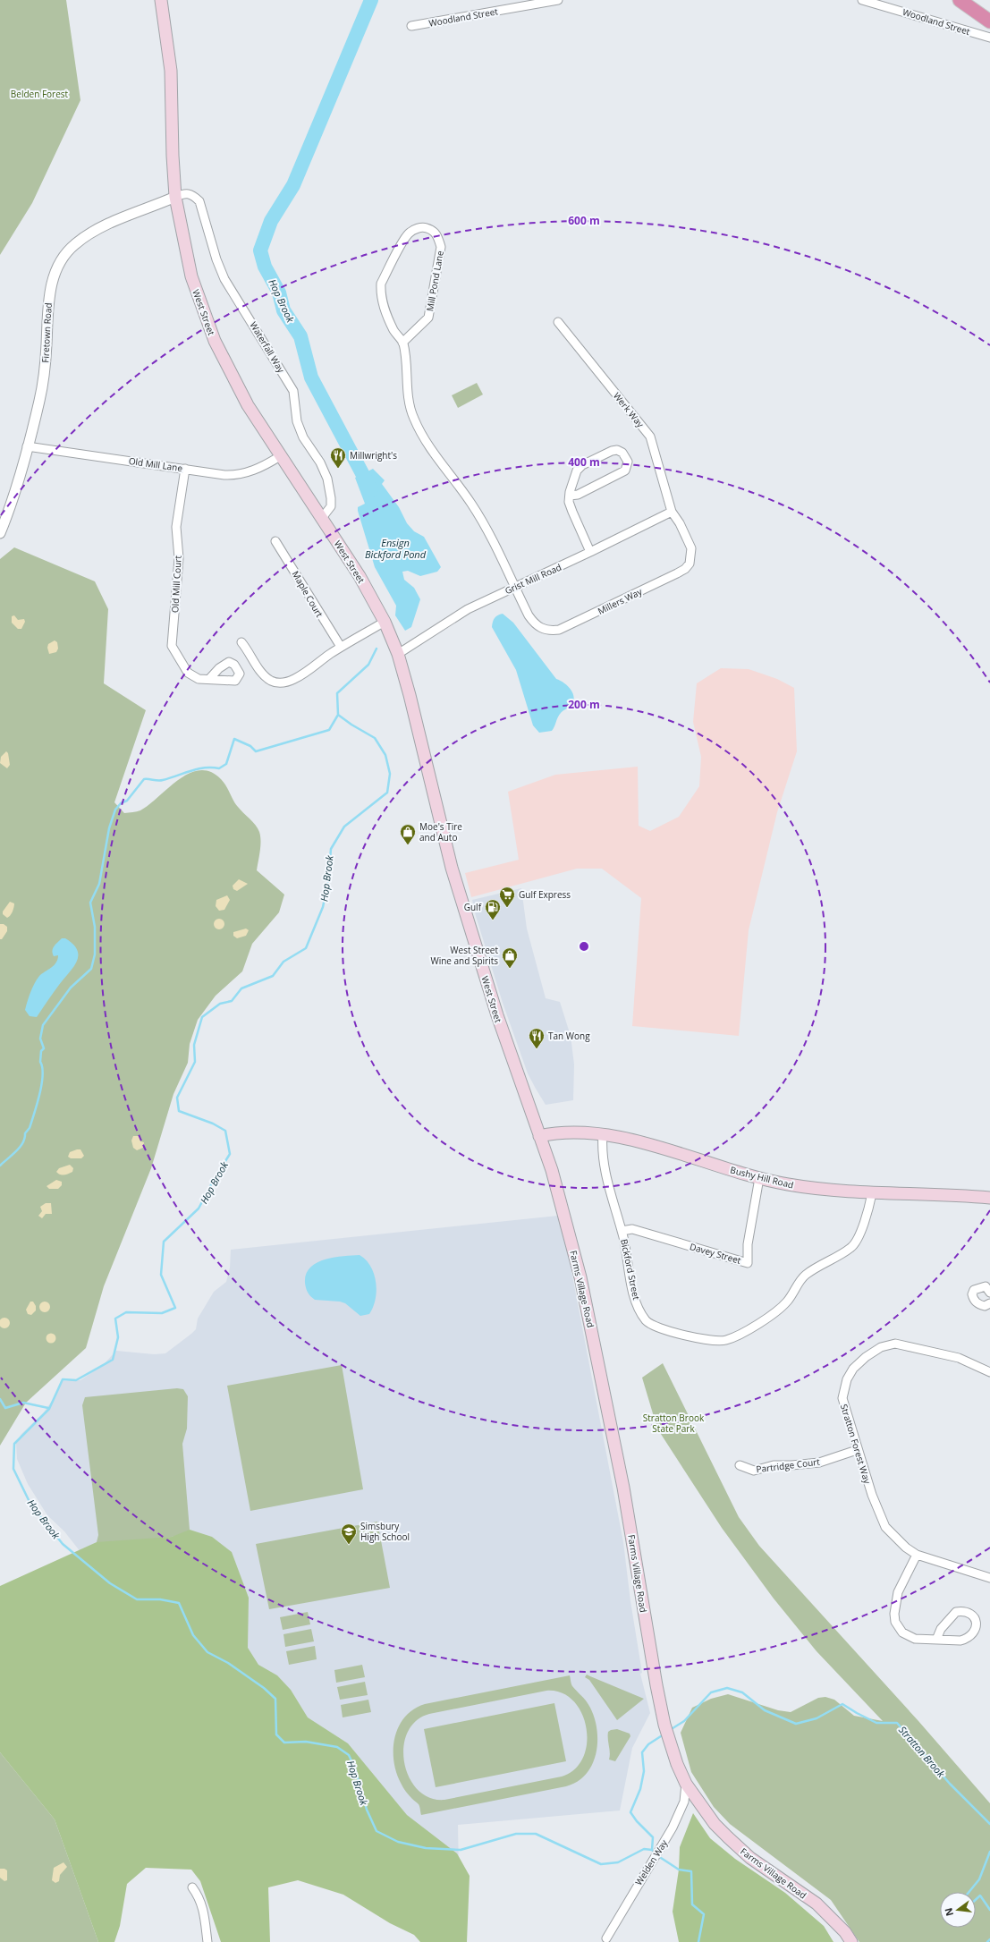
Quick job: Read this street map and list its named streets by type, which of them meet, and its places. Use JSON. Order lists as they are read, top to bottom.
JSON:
{
  "streets": {
    "main road": ["West Street", "Bushy Hill Road", "Farms Village Road"],
    "street": [
      "Woodland Street",
      "Mill Pond Lane",
      "Firetown Road",
      "Waterfall Way",
      "Werk Way",
      "Old Mill Lane",
      "Grist Mill Road",
      "Old Mill Court",
      "Maple Court",
      "Millers Way",
      "Davey Street",
      "Bickford Street",
      "Stratton Forest Way",
      "Partridge Court",
      "Welden Way"
    ]
  },
  "crossings": [
    ["Mill Pond Lane", "Grist Mill Road"],
    ["Mill Pond Lane", "Millers Way"],
    ["West Street", "Firetown Road"],
    ["West Street", "Waterfall Way"],
    ["West Street", "Old Mill Lane"],
    ["West Street", "Grist Mill Road"],
    ["West Street", "Bushy Hill Road"],
    ["West Street", "Farms Village Road"],
    ["Firetown Road", "Waterfall Way"],
    ["Firetown Road", "Old Mill Lane"],
    ["Werk Way", "Grist Mill Road"],
    ["Werk Way", "Millers Way"],
    ["Old Mill Lane", "Old Mill Court"],
    ["Grist Mill Road", "Millers Way"],
    ["Bushy Hill Road", "Davey Street"],
    ["Bushy Hill Road", "Bickford Street"],
    ["Bushy Hill Road", "Farms Village Road"],
    ["Davey Street", "Bickford Street"],
    ["Farms Village Road", "Welden Way"],
    ["Stratton Forest Way", "Partridge Court"]
  ],
  "water": ["Hop Brook", "Ensign Bickford Pond", "Stratton Brook"],
  "parks": ["Belden Forest", "Stratton Brook State Park"],
  "places": {
    "restaurant": ["Millwright's", "Tan Wong"],
    "shop": ["Moe's Tire and Auto", "West Street Wine and Spirits"],
    "supermarket": ["Gulf Express"],
    "fuel station": ["Gulf"],
    "school or university": ["Simsbury High School"]
  },
  "north": "left",
  "rings": ["600 m", "400 m", "200 m"]
}
